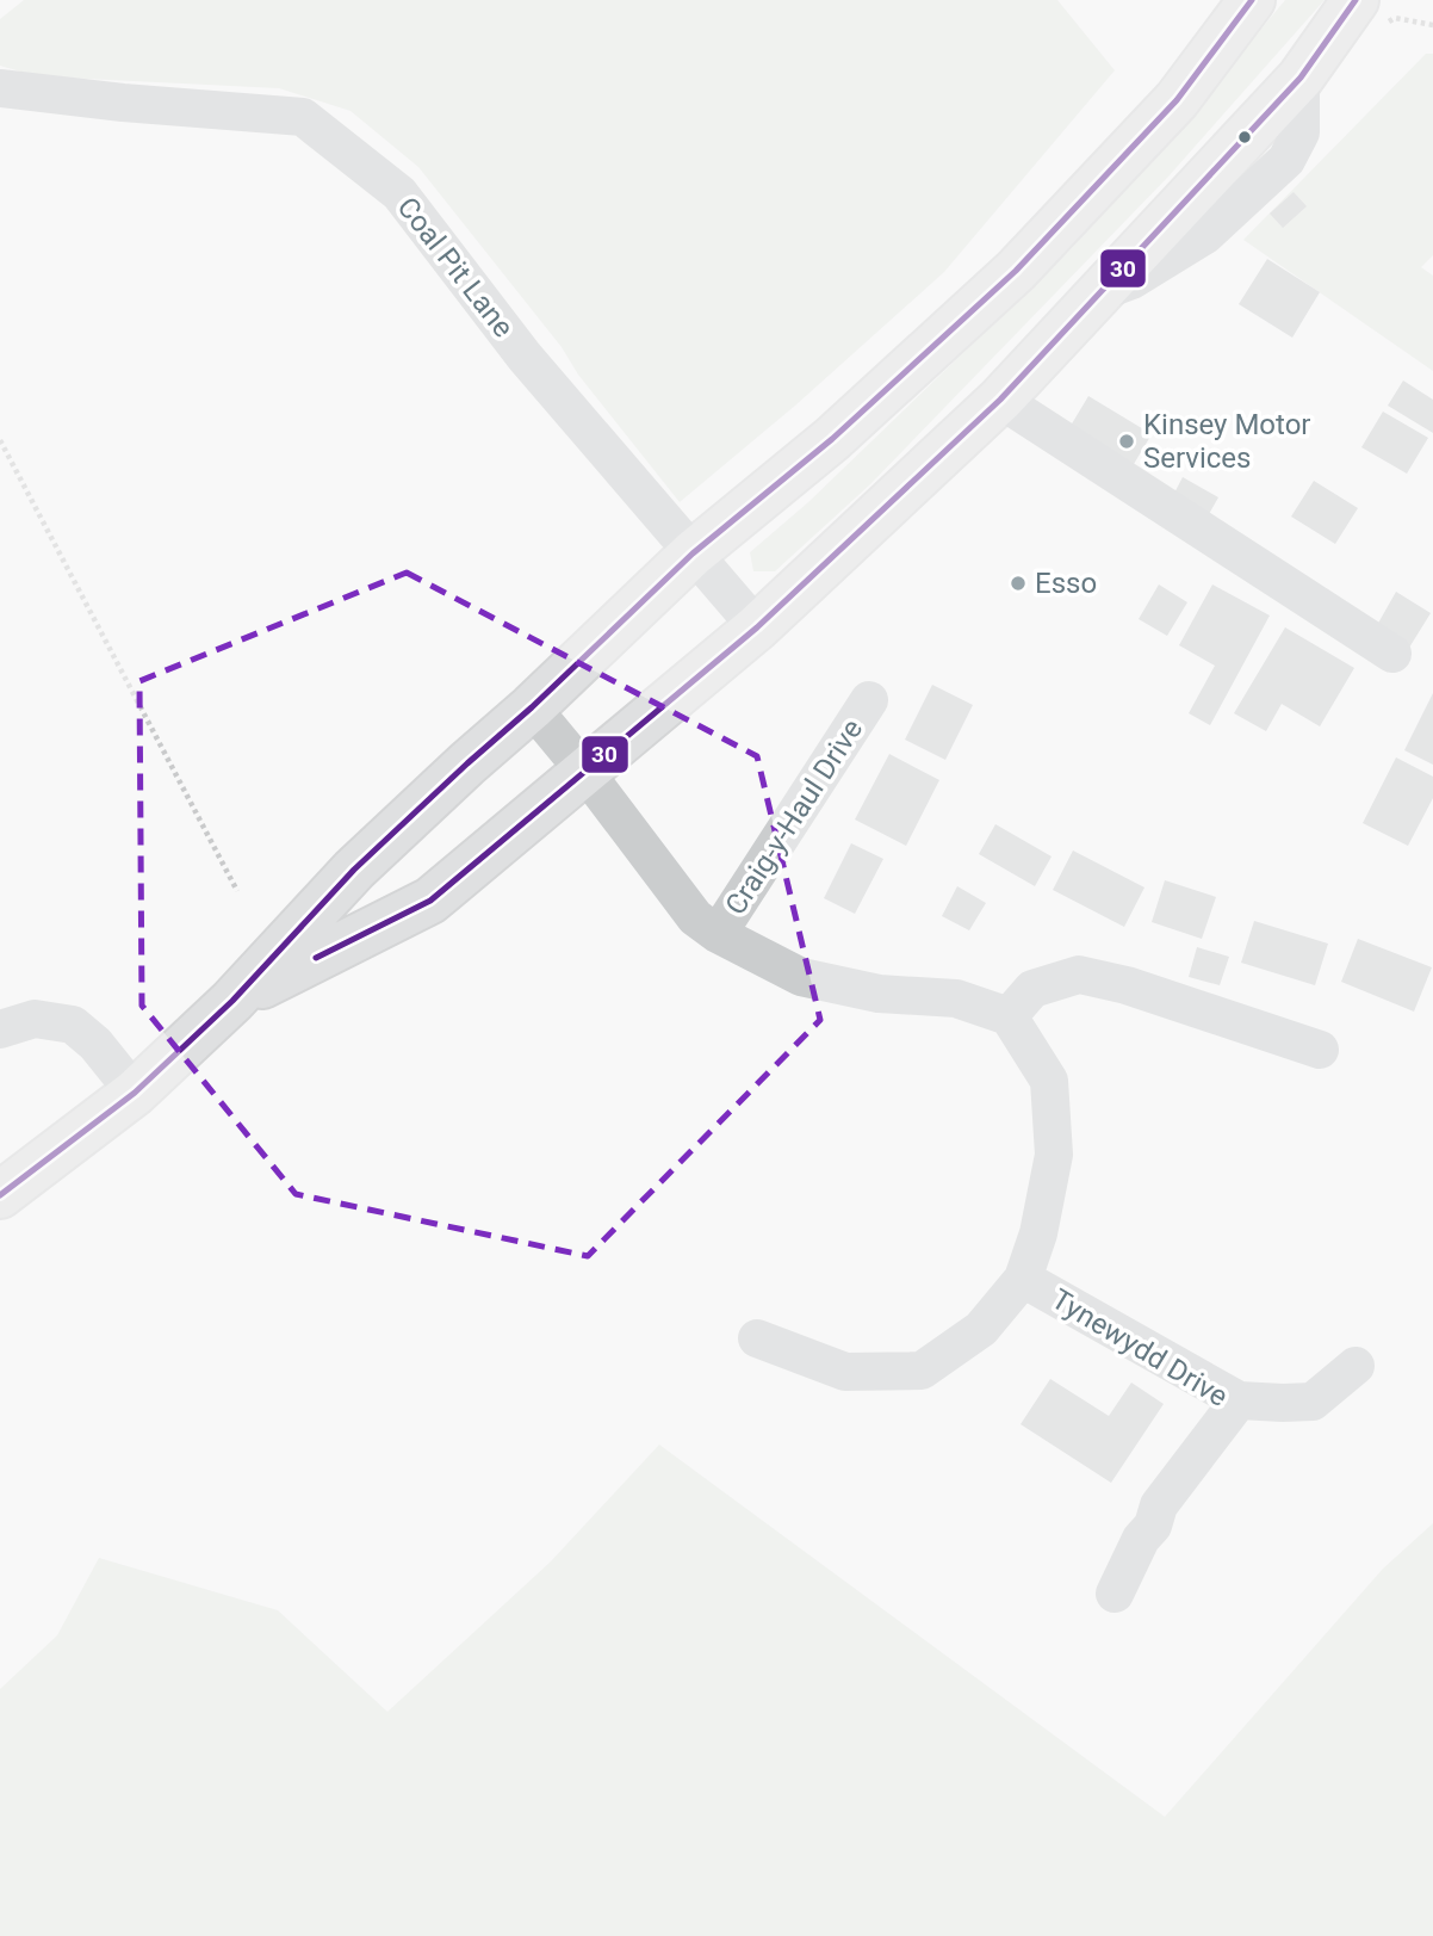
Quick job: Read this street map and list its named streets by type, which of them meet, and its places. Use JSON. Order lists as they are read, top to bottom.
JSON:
{
  "streets": {
    "street": ["Coal Pit Lane", "Craig-y-Haul Drive", "Tynewydd Drive"]
  },
  "crossings": [
    ["Craig-y-Haul Drive", "Tynewydd Drive"]
  ],
  "places": ["Kinsey Motor Services", "Esso"],
  "lines": ["transit line 30"]
}
